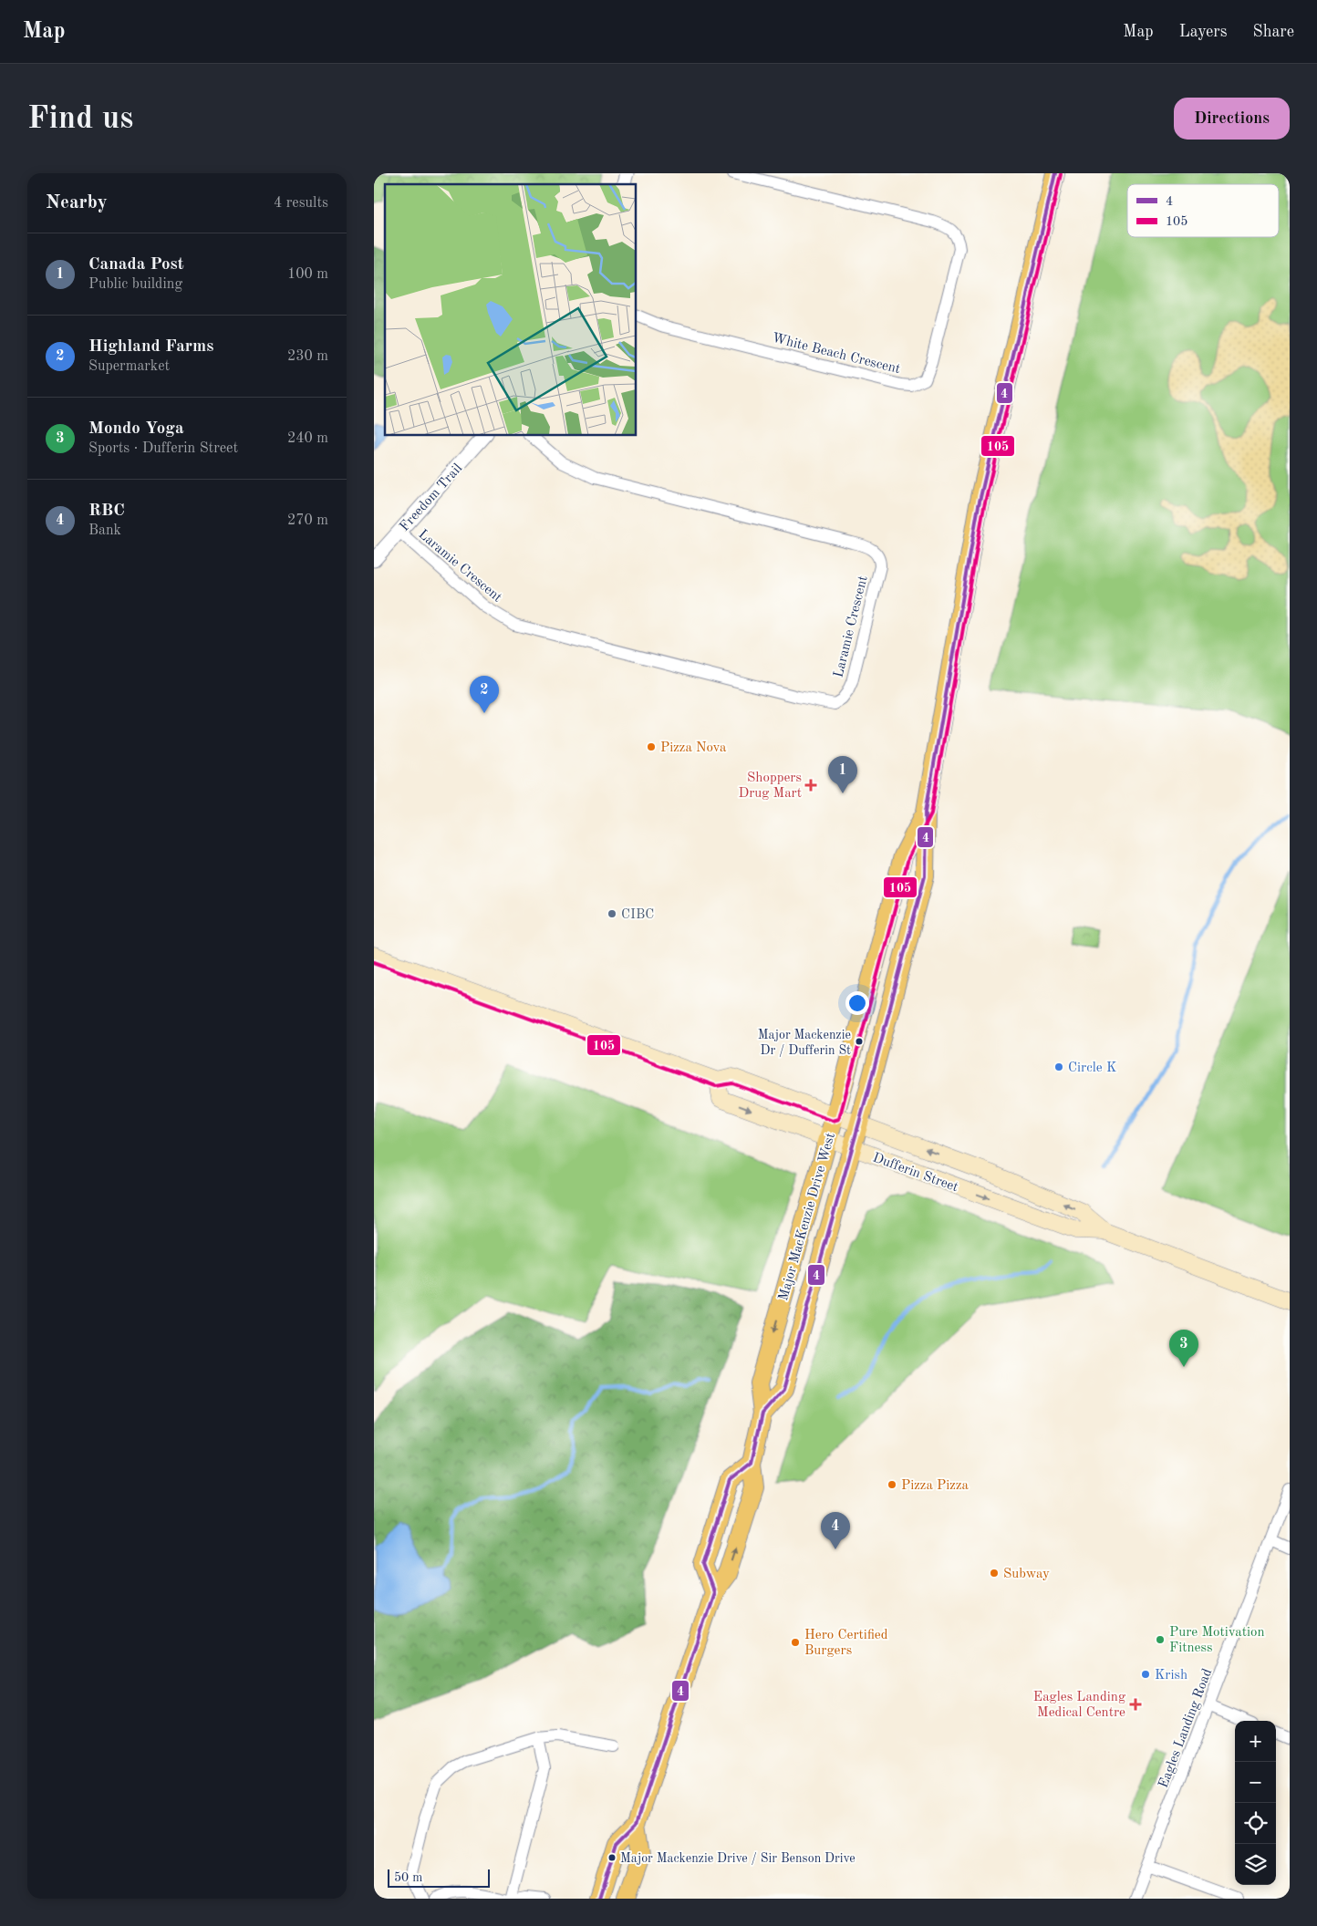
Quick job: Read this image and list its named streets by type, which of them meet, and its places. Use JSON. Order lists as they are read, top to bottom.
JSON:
{
  "streets": {
    "main road": ["Dufferin Street", "Major MacKenzie Drive West"],
    "street": [
      "White Beach Crescent",
      "Freedom Trail",
      "Laramie Crescent",
      "Eagles Landing Road"
    ]
  },
  "crossings": [
    ["Freedom Trail", "Laramie Crescent"],
    ["Dufferin Street", "Major MacKenzie Drive West"]
  ],
  "places": {
    "other": [
      "Pizza Nova",
      "CIBC",
      "Major Mackenzie Dr / Dufferin St",
      "Circle K",
      "Pizza Pizza",
      "Subway",
      "Pure Motivation Fitness",
      "Hero Certified Burgers",
      "Krish",
      "Major Mackenzie Drive / Sir Benson Drive"
    ],
    "health": ["Shoppers Drug Mart", "Eagles Landing Medical Centre"]
  },
  "lines": ["transit line 4", "transit line 105"],
  "legend": ["4", "105"],
  "scale_bar": "50 m",
  "page": {
    "header": "Map",
    "nav": ["Map", "Layers", "Share"],
    "buttons": "Directions",
    "title": "Find us",
    "heading": ["Nearby", "4 results"],
    "list": [
      {
        "mark": "1",
        "name": "Canada Post",
        "note": "Public building",
        "value": "100 m"
      },
      {
        "mark": "2",
        "name": "Highland Farms",
        "note": "Supermarket",
        "value": "230 m"
      },
      {
        "mark": "3",
        "name": "Mondo Yoga",
        "note": "Sports · Dufferin Street",
        "value": "240 m"
      },
      {
        "mark": "4",
        "name": "RBC",
        "note": "Bank",
        "value": "270 m"
      }
    ],
    "pins": [
      "2",
      "1",
      "3",
      "4"
    ],
    "map_buttons": ["+", "−"],
    "scale": "50 m"
  }
}
